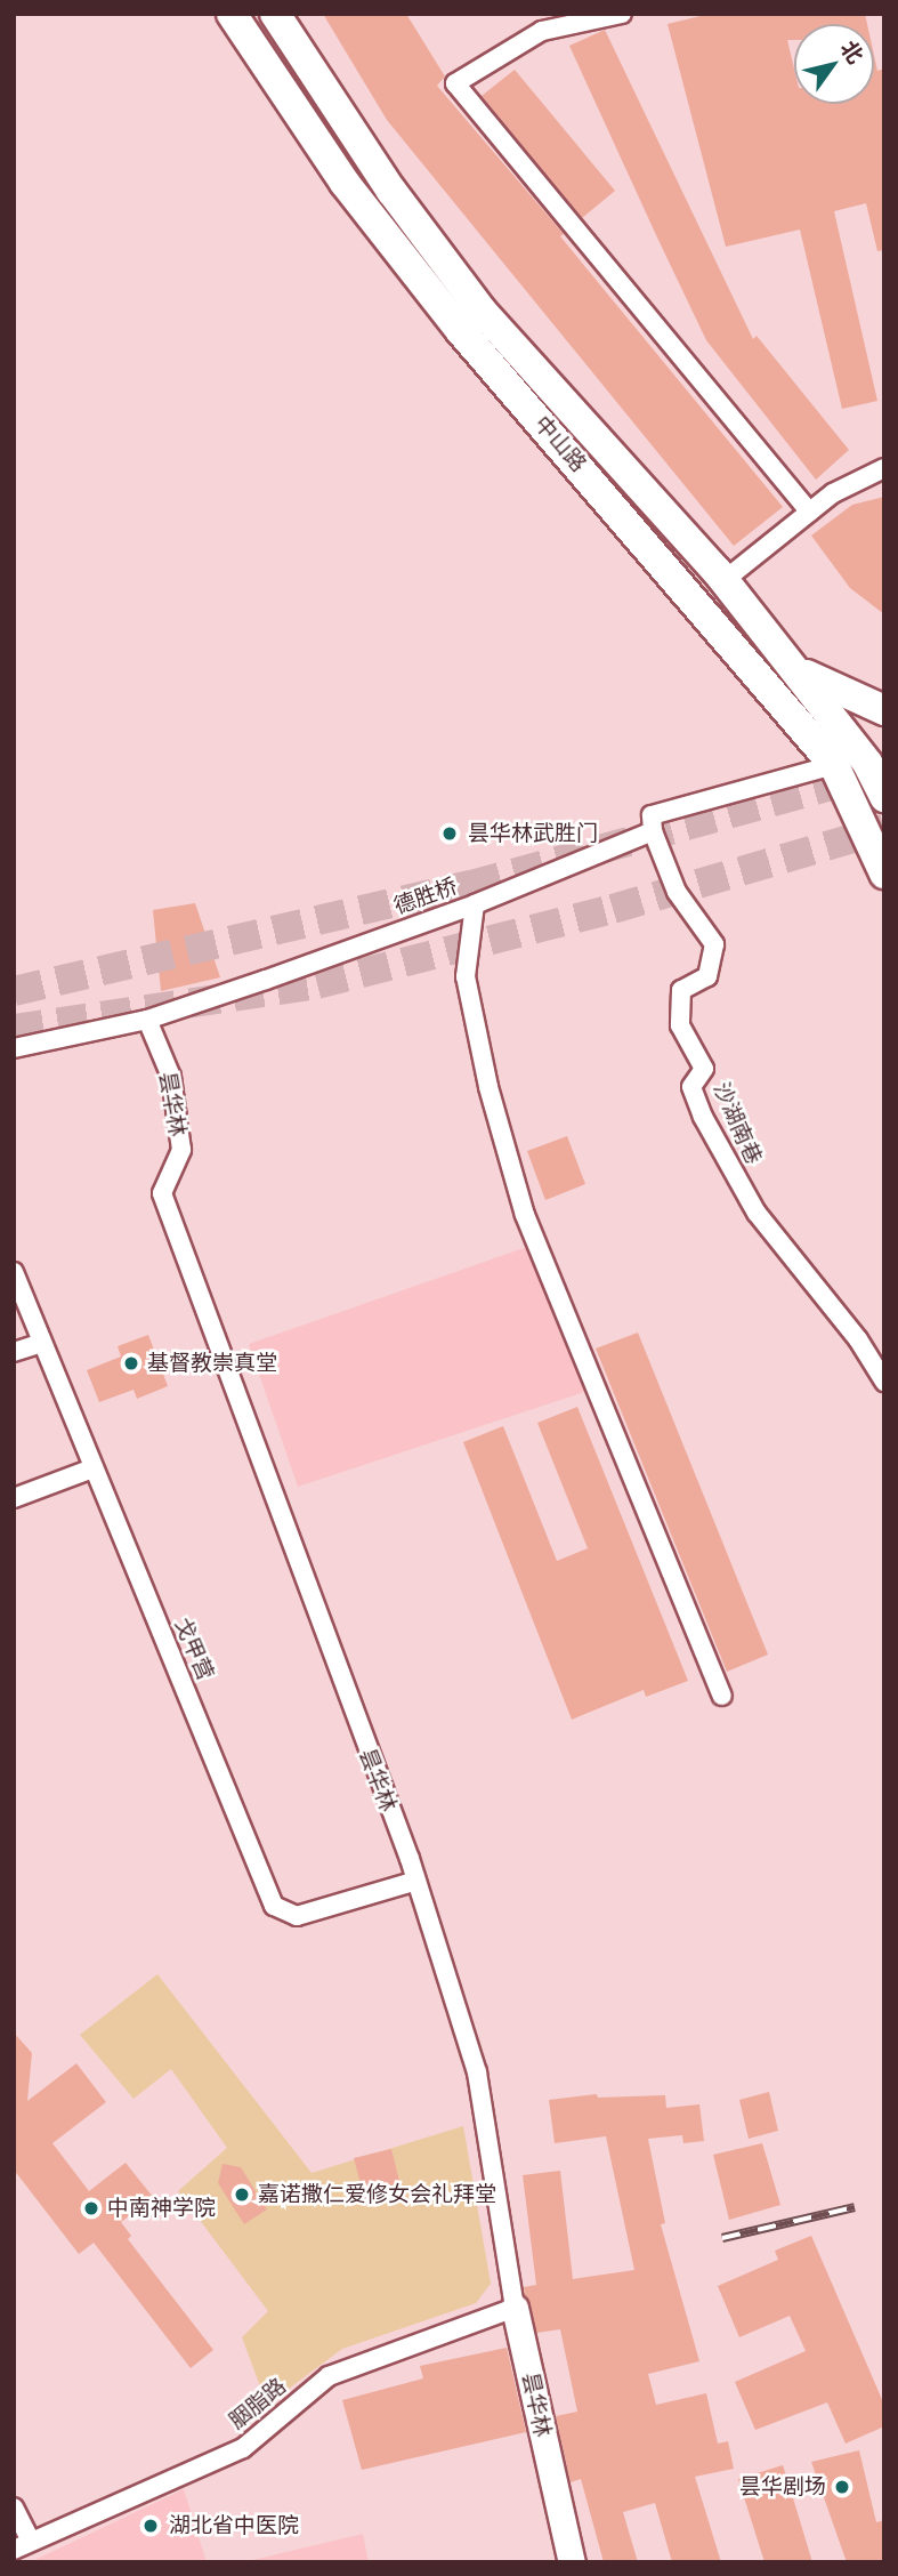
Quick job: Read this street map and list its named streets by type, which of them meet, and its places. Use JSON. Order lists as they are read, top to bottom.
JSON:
{
  "streets": {
    "main road": ["中山路"],
    "street": [
      "德胜桥",
      "昙华林",
      "沙湖南巷",
      "戈甲营",
      "胭脂路"
    ]
  },
  "crossings": [
    ["中山路", "德胜桥"],
    ["德胜桥", "昙华林"],
    ["德胜桥", "沙湖南巷"],
    ["昙华林", "戈甲营"],
    ["昙华林", "胭脂路"]
  ],
  "places": [
    "昙华林武胜门",
    "基督教崇真堂",
    "嘉诺撒仁爱修女会礼拜堂",
    "中南神学院",
    "昙华剧场",
    "湖北省中医院"
  ],
  "north": "top right"
}
